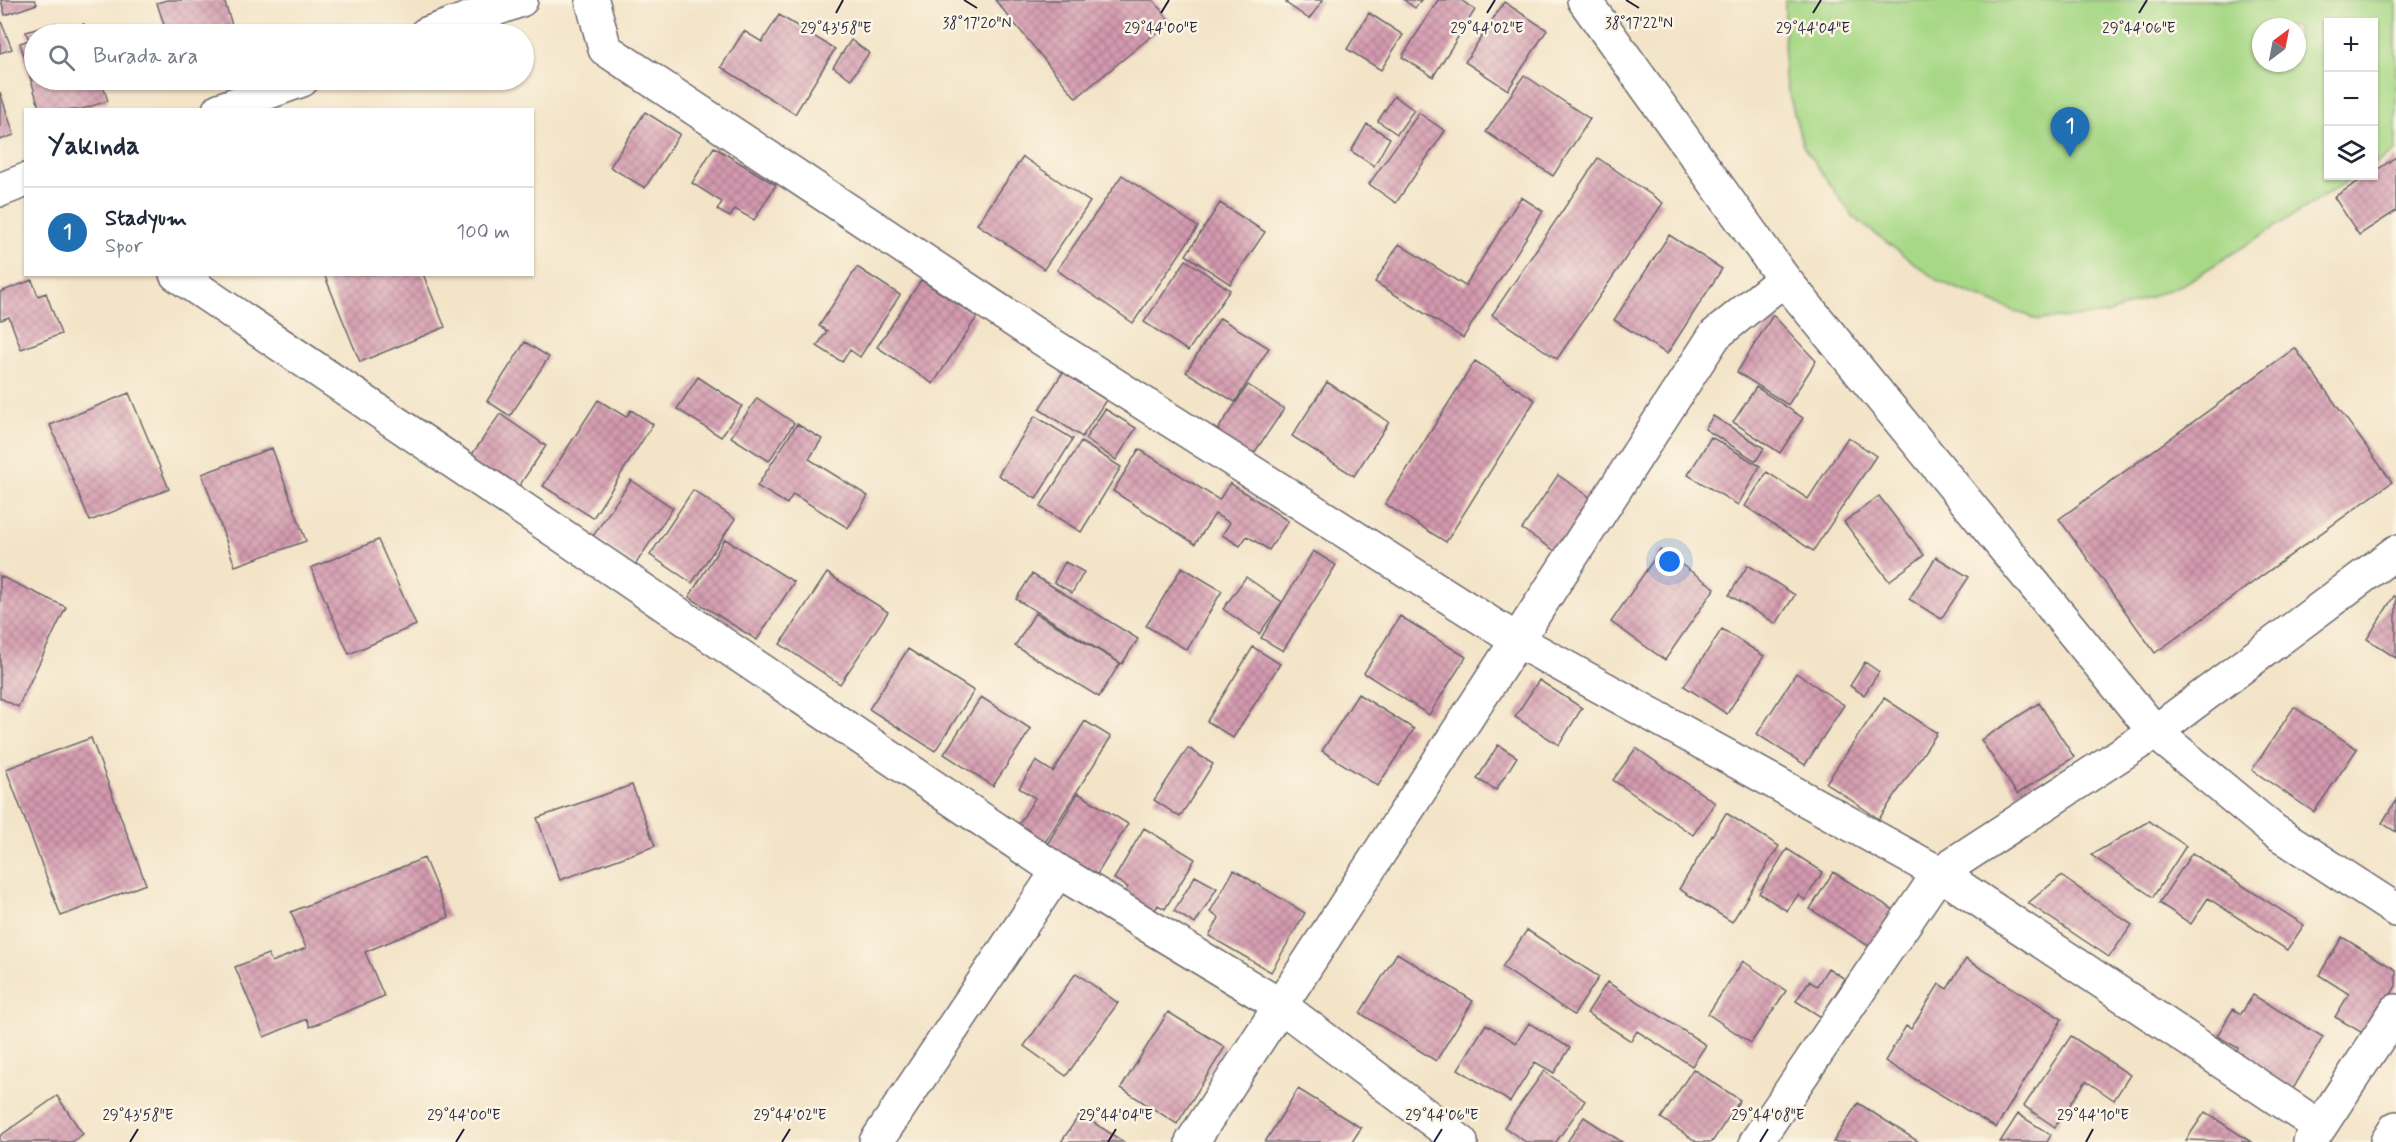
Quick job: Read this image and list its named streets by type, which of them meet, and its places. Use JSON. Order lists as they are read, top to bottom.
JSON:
{
  "north": "top right",
  "page": {
    "map_buttons": ["+", "−"],
    "search": "Burada ara",
    "pins": "1",
    "heading": "Yakında",
    "list": [
      {
        "mark": "1",
        "name": "Stadyum",
        "note": "Spor",
        "value": "100 m"
      }
    ]
  },
  "coordinates": [
    "38°17'20\"N",
    "38°17'22\"N",
    "29°43'58\"E",
    "29°44'00\"E",
    "29°44'02\"E",
    "29°44'04\"E",
    "29°44'06\"E",
    "29°44'08\"E",
    "29°44'10\"E"
  ]
}
